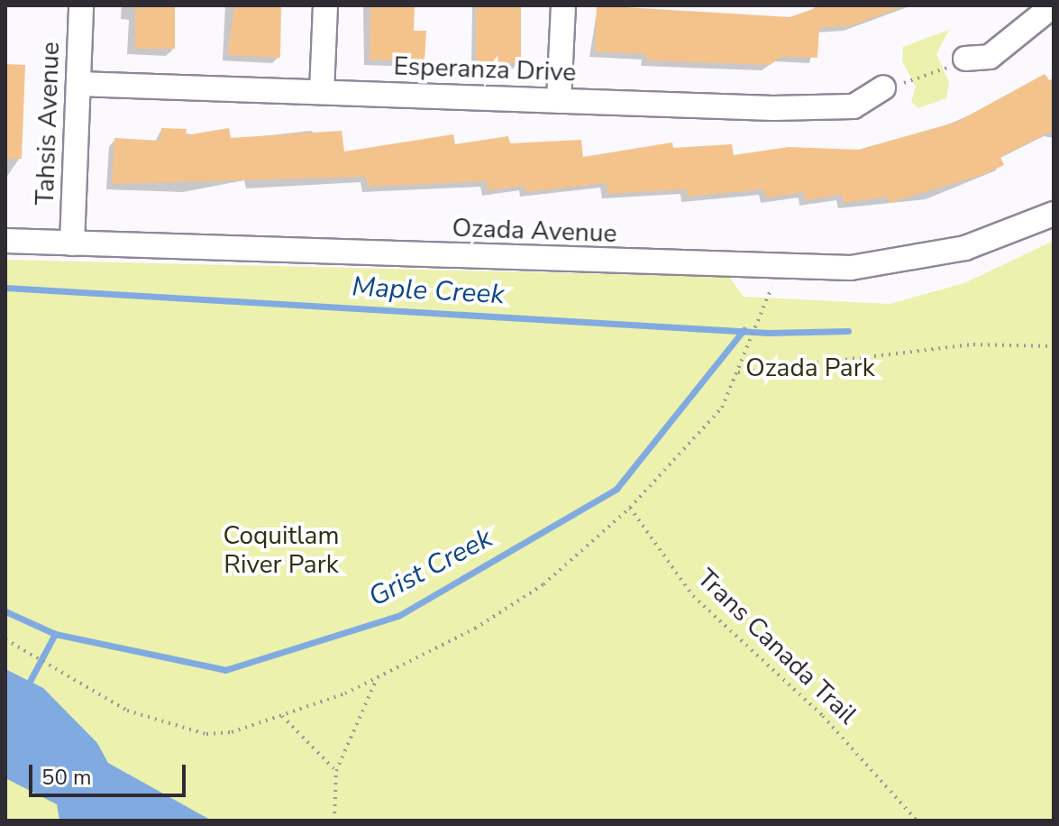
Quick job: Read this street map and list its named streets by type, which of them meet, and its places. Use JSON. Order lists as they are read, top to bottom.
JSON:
{
  "streets": {
    "street": ["Esperanza Drive", "Tahsis Avenue", "Ozada Avenue"],
    "path": ["Trans Canada Trail"]
  },
  "crossings": [
    ["Esperanza Drive", "Tahsis Avenue"],
    ["Tahsis Avenue", "Ozada Avenue"]
  ],
  "water": ["Maple Creek", "Grist Creek"],
  "parks": ["Ozada Park", "Coquitlam River Park"],
  "scale_bar": "50 m"
}
